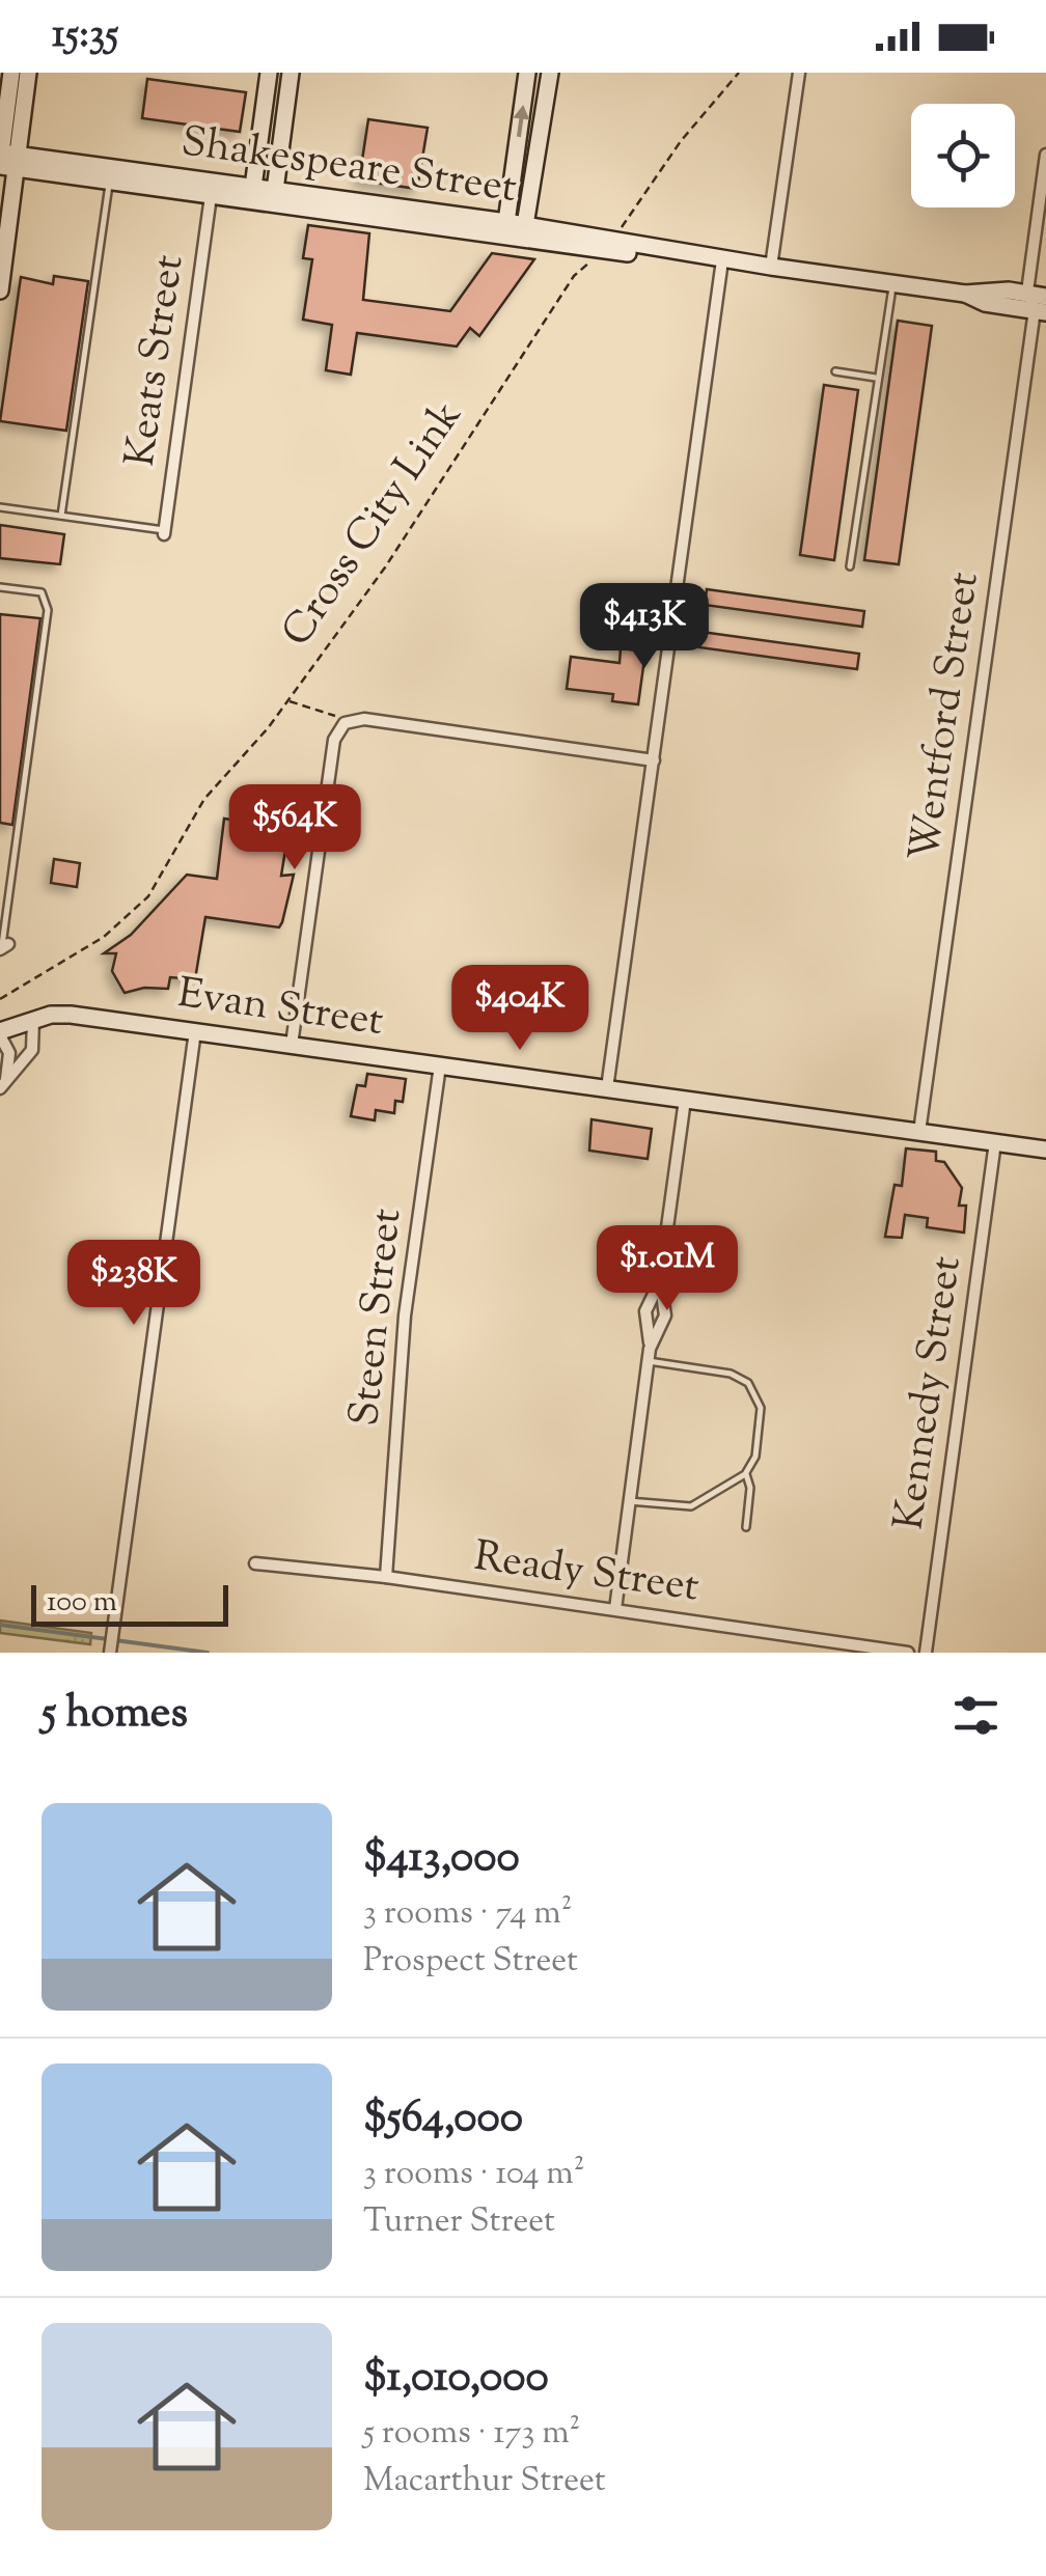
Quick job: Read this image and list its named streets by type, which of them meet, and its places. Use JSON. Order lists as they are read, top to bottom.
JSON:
{
  "streets": {
    "street": [
      "Shakespeare Street",
      "Keats Street",
      "Wentford Street",
      "Evan Street",
      "Steen Street",
      "Kennedy Street",
      "Ready Street"
    ],
    "path": ["Cross City Link"]
  },
  "crossings": [
    ["Shakespeare Street", "Keats Street"],
    ["Shakespeare Street", "Cross City Link"],
    ["Shakespeare Street", "Wentford Street"],
    ["Wentford Street", "Evan Street"],
    ["Evan Street", "Steen Street"],
    ["Evan Street", "Kennedy Street"],
    ["Steen Street", "Ready Street"]
  ],
  "scale_bar": "100 m",
  "page": {
    "status": "15:35",
    "price": [
      "$413K",
      "$564K",
      "$404K",
      "$1.01M",
      "$238K"
    ],
    "scale": "100 m",
    "heading": "5 homes",
    "list": [
      {
        "name": "$413,000",
        "note": "3 rooms · 74 m² · Prospect Street"
      },
      {
        "name": "$564,000",
        "note": "3 rooms · 104 m² · Turner Street"
      },
      {
        "name": "$1,010,000",
        "note": "5 rooms · 173 m² · Macarthur Street"
      }
    ]
  }
}
